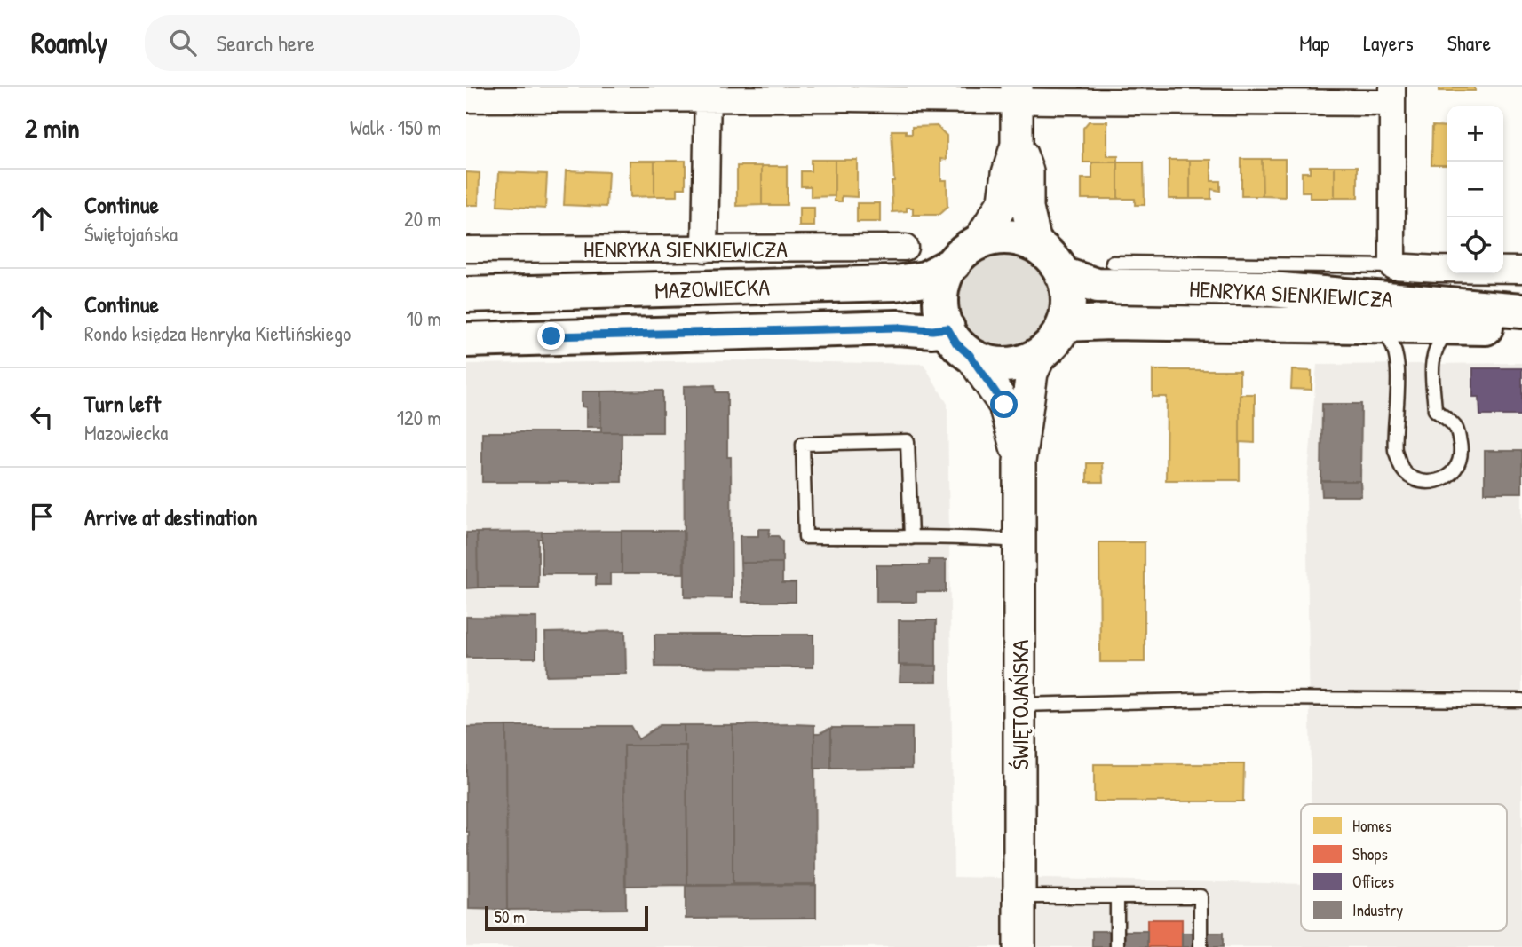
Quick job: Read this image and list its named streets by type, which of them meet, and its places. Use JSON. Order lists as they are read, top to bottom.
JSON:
{
  "streets": {
    "main road": ["HENRYKA SIENKIEWICZA", "MAZOWIECKA"],
    "street": ["ŚWIĘTOJAŃSKA"]
  },
  "crossings": [
    ["HENRYKA SIENKIEWICZA", "MAZOWIECKA"],
    ["HENRYKA SIENKIEWICZA", "ŚWIĘTOJAŃSKA"],
    ["MAZOWIECKA", "ŚWIĘTOJAŃSKA"]
  ],
  "legend": [
    "Homes",
    "Shops",
    "Offices",
    "Industry"
  ],
  "scale_bar": "50 m",
  "page": {
    "header": "Roamly",
    "search": "Search here",
    "nav": ["Map", "Layers", "Share"],
    "heading": ["2 min", "Walk · 150 m"],
    "map_buttons": ["+", "−"],
    "list": [
      ["Continue", "Świętojańska", "20 m"],
      ["Continue", "Rondo księdza Henryka Kietlińskiego", "10 m"],
      ["Turn left", "Mazowiecka", "120 m"],
      "Arrive at destination"
    ],
    "scale": "50 m"
  }
}
